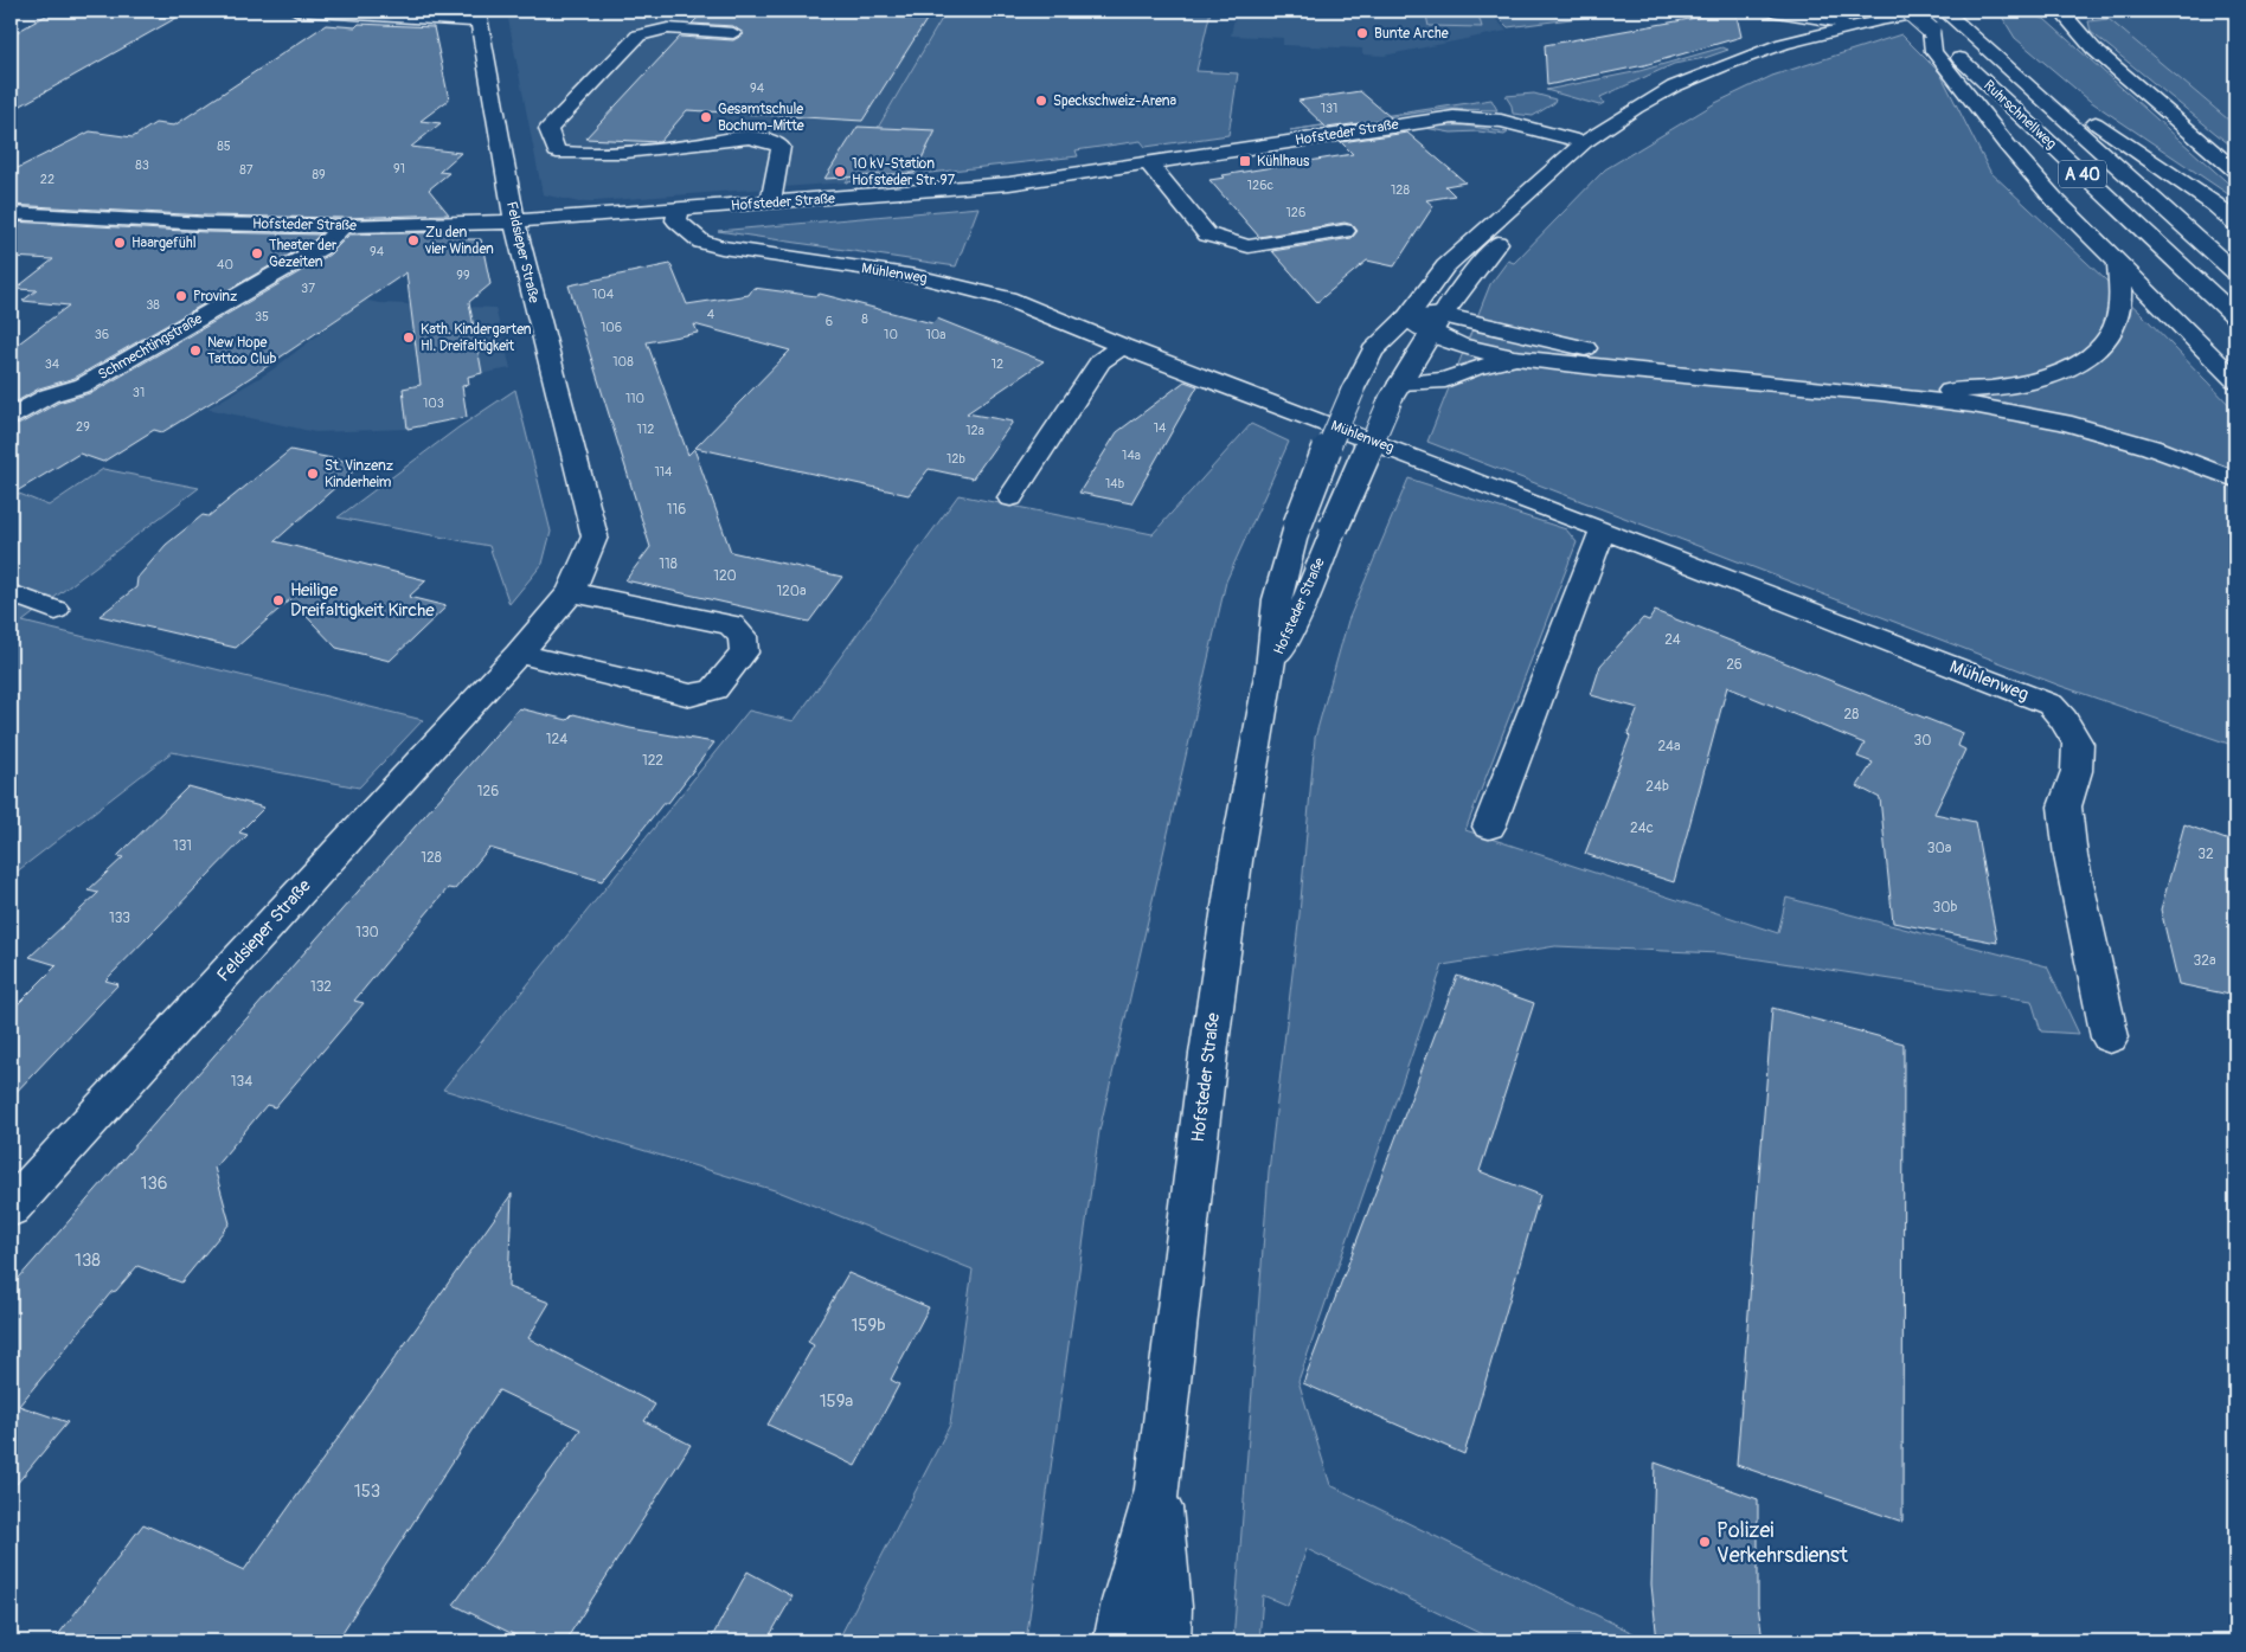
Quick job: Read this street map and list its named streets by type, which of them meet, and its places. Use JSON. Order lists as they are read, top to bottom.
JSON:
{
  "streets": {
    "main road": [
      "Ruhrschnellweg",
      "Hofsteder Straße",
      "A 40",
      "Feldsieper Straße",
      "Mühlenweg",
      "Schmechtingstraße"
    ]
  },
  "crossings": [
    ["Hofsteder Straße", "Feldsieper Straße"],
    ["Hofsteder Straße", "Mühlenweg"],
    ["Hofsteder Straße", "Schmechtingstraße"]
  ],
  "places": {
    "other": [
      "Bunte Arche",
      "Speckschweiz-Arena",
      "Gesamtschule Bochum-Mitte",
      "10 kV-Station Hofsteder Str. 97",
      "Zu den vier Winden",
      "Haargefühl",
      "Theater der Gezeiten",
      "Provinz",
      "Kath. Kindergarten Hl. Dreifaltigkeit",
      "New Hope Tattoo Club",
      "St. Vinzenz Kinderheim",
      "Heilige Dreifaltigkeit Kirche",
      "Polizei Verkehrsdienst"
    ],
    "transit": ["Kühlhaus"]
  },
  "house_numbers": [
    "94",
    "131",
    "85",
    "83",
    "91",
    "87",
    "89",
    "22",
    "126c",
    "128",
    "126",
    "94",
    "40",
    "99",
    "37",
    "104",
    "38",
    "4",
    "35",
    "8",
    "6",
    "106",
    "36",
    "10",
    "10a",
    "108",
    "34",
    "12",
    "31",
    "110",
    "103",
    "29",
    "14",
    "112",
    "12a",
    "14a",
    "12b",
    "114",
    "14b",
    "116",
    "118",
    "120",
    "120a",
    "24",
    "26",
    "28",
    "124",
    "30",
    "24a",
    "122",
    "24b",
    "126",
    "24c",
    "131",
    "30a",
    "32",
    "128",
    "30b",
    "133",
    "130",
    "32a",
    "132",
    "134",
    "136",
    "138",
    "159b",
    "159a",
    "153"
  ]
}
